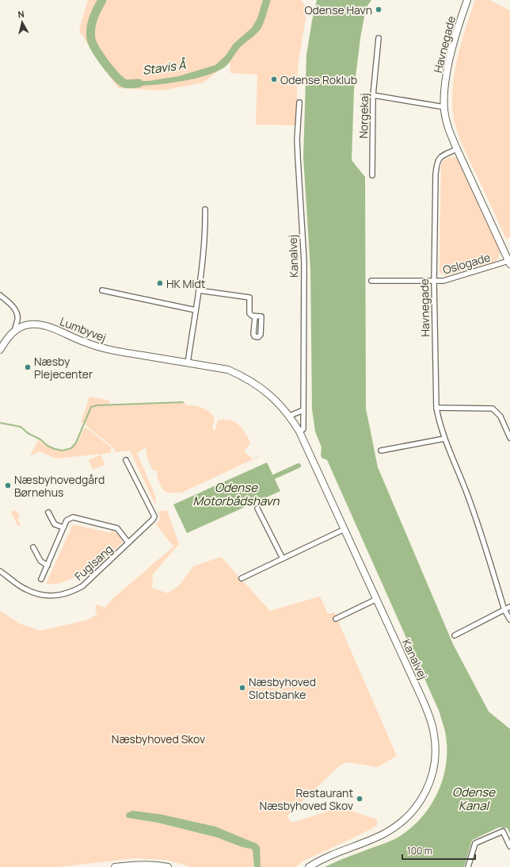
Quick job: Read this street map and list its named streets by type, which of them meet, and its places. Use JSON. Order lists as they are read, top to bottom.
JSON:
{
  "streets": {
    "street": [
      "Havnegade",
      "Norgekaj",
      "Kanalvej",
      "Oslogade",
      "Lumbyvej",
      "Fuglsang"
    ]
  },
  "crossings": [
    ["Havnegade", "Oslogade"],
    ["Kanalvej", "Lumbyvej"]
  ],
  "water": ["Stavis Å", "Odense Motorbådshavn", "Odense Kanal"],
  "parks": ["Næsbyhoved Skov"],
  "places": [
    "Odense Havn",
    "Odense Roklub",
    "HK Midt",
    "Næsby Plejecenter",
    "Næsbyhovedgård Børnehus",
    "Næsbyhoved Slotsbanke",
    "Restaurant Næsbyhoved Skov"
  ],
  "scale_bar": "100 m",
  "north": "top"
}
